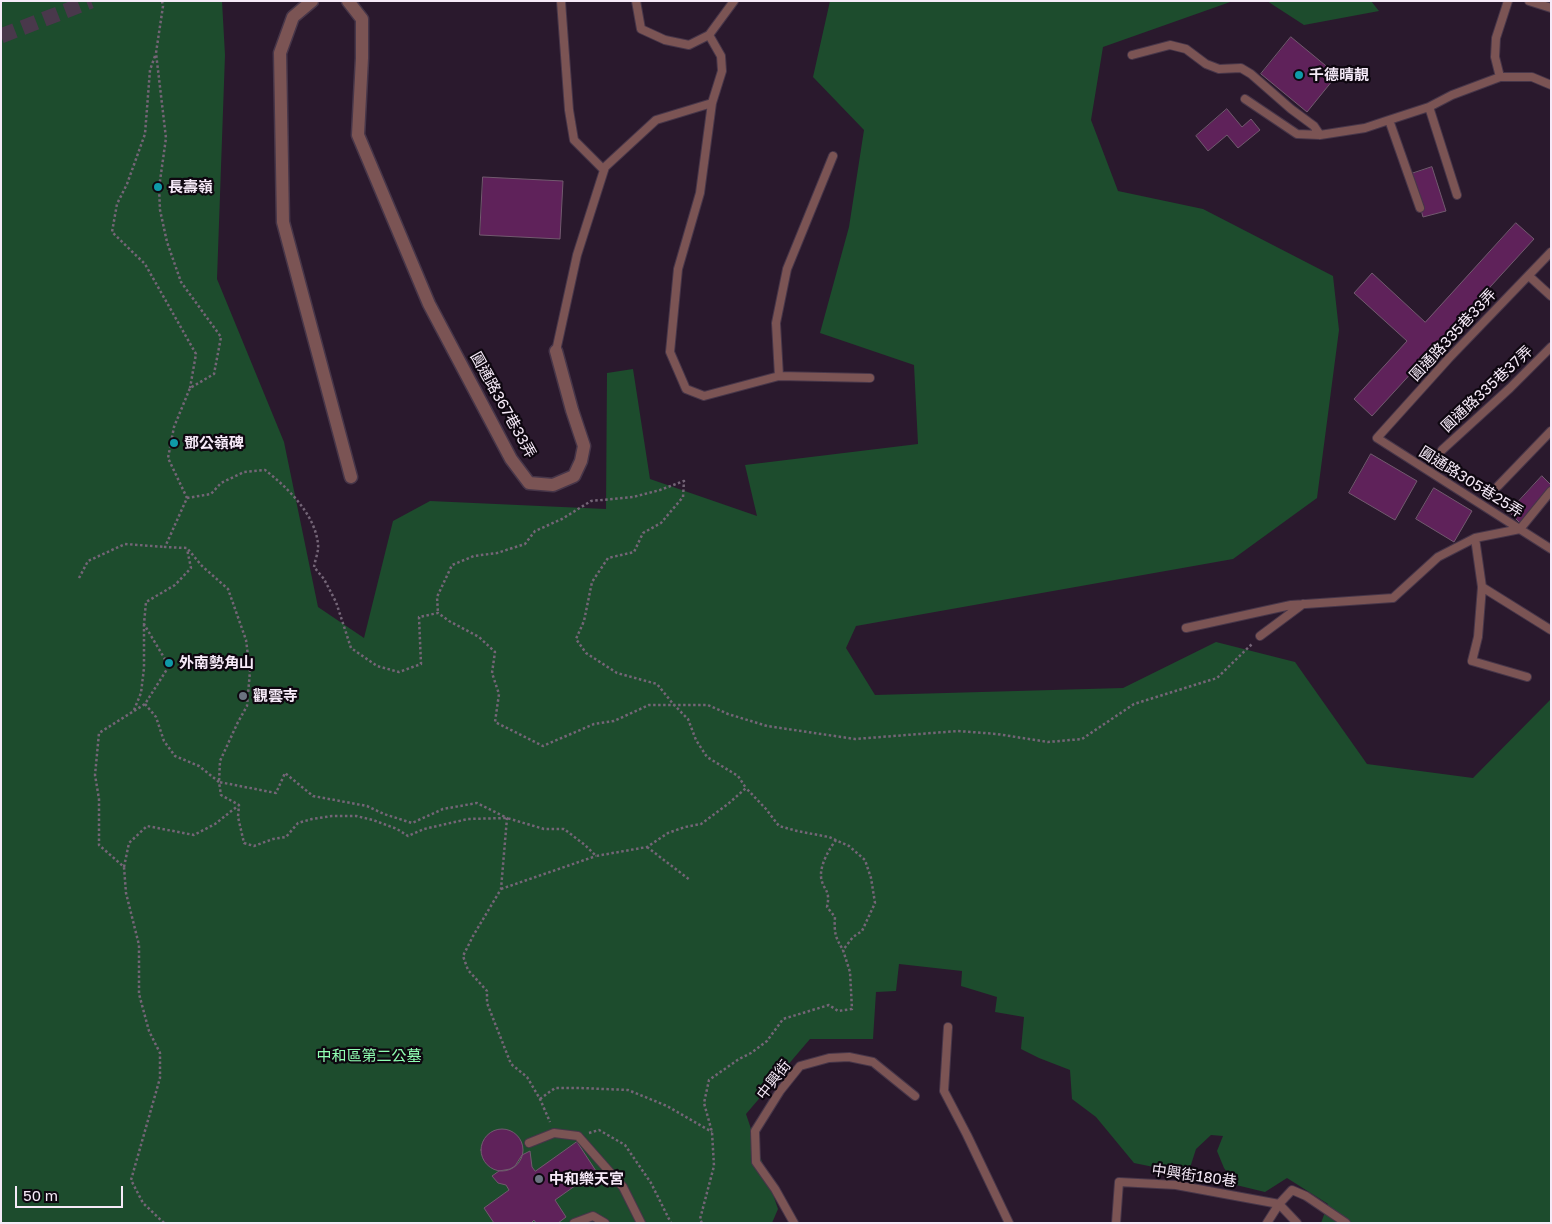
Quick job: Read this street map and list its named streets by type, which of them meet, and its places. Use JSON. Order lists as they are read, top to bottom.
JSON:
{
  "streets": {
    "street": ["圓通路367巷33弄"],
    "lane": [
      "圓通路335巷33弄",
      "圓通路335巷37弄",
      "圓通路305巷25弄",
      "中興街",
      "中興街180巷"
    ]
  },
  "crossings": [
    ["圓通路335巷33弄", "圓通路305巷25弄"]
  ],
  "parks": ["中和區第二公墓"],
  "places": [
    "千德晴靚",
    "長壽嶺",
    "鄧公嶺碑",
    "外南勢角山",
    "觀雲寺",
    "中和樂天宮"
  ],
  "scale_bar": "50 m"
}
